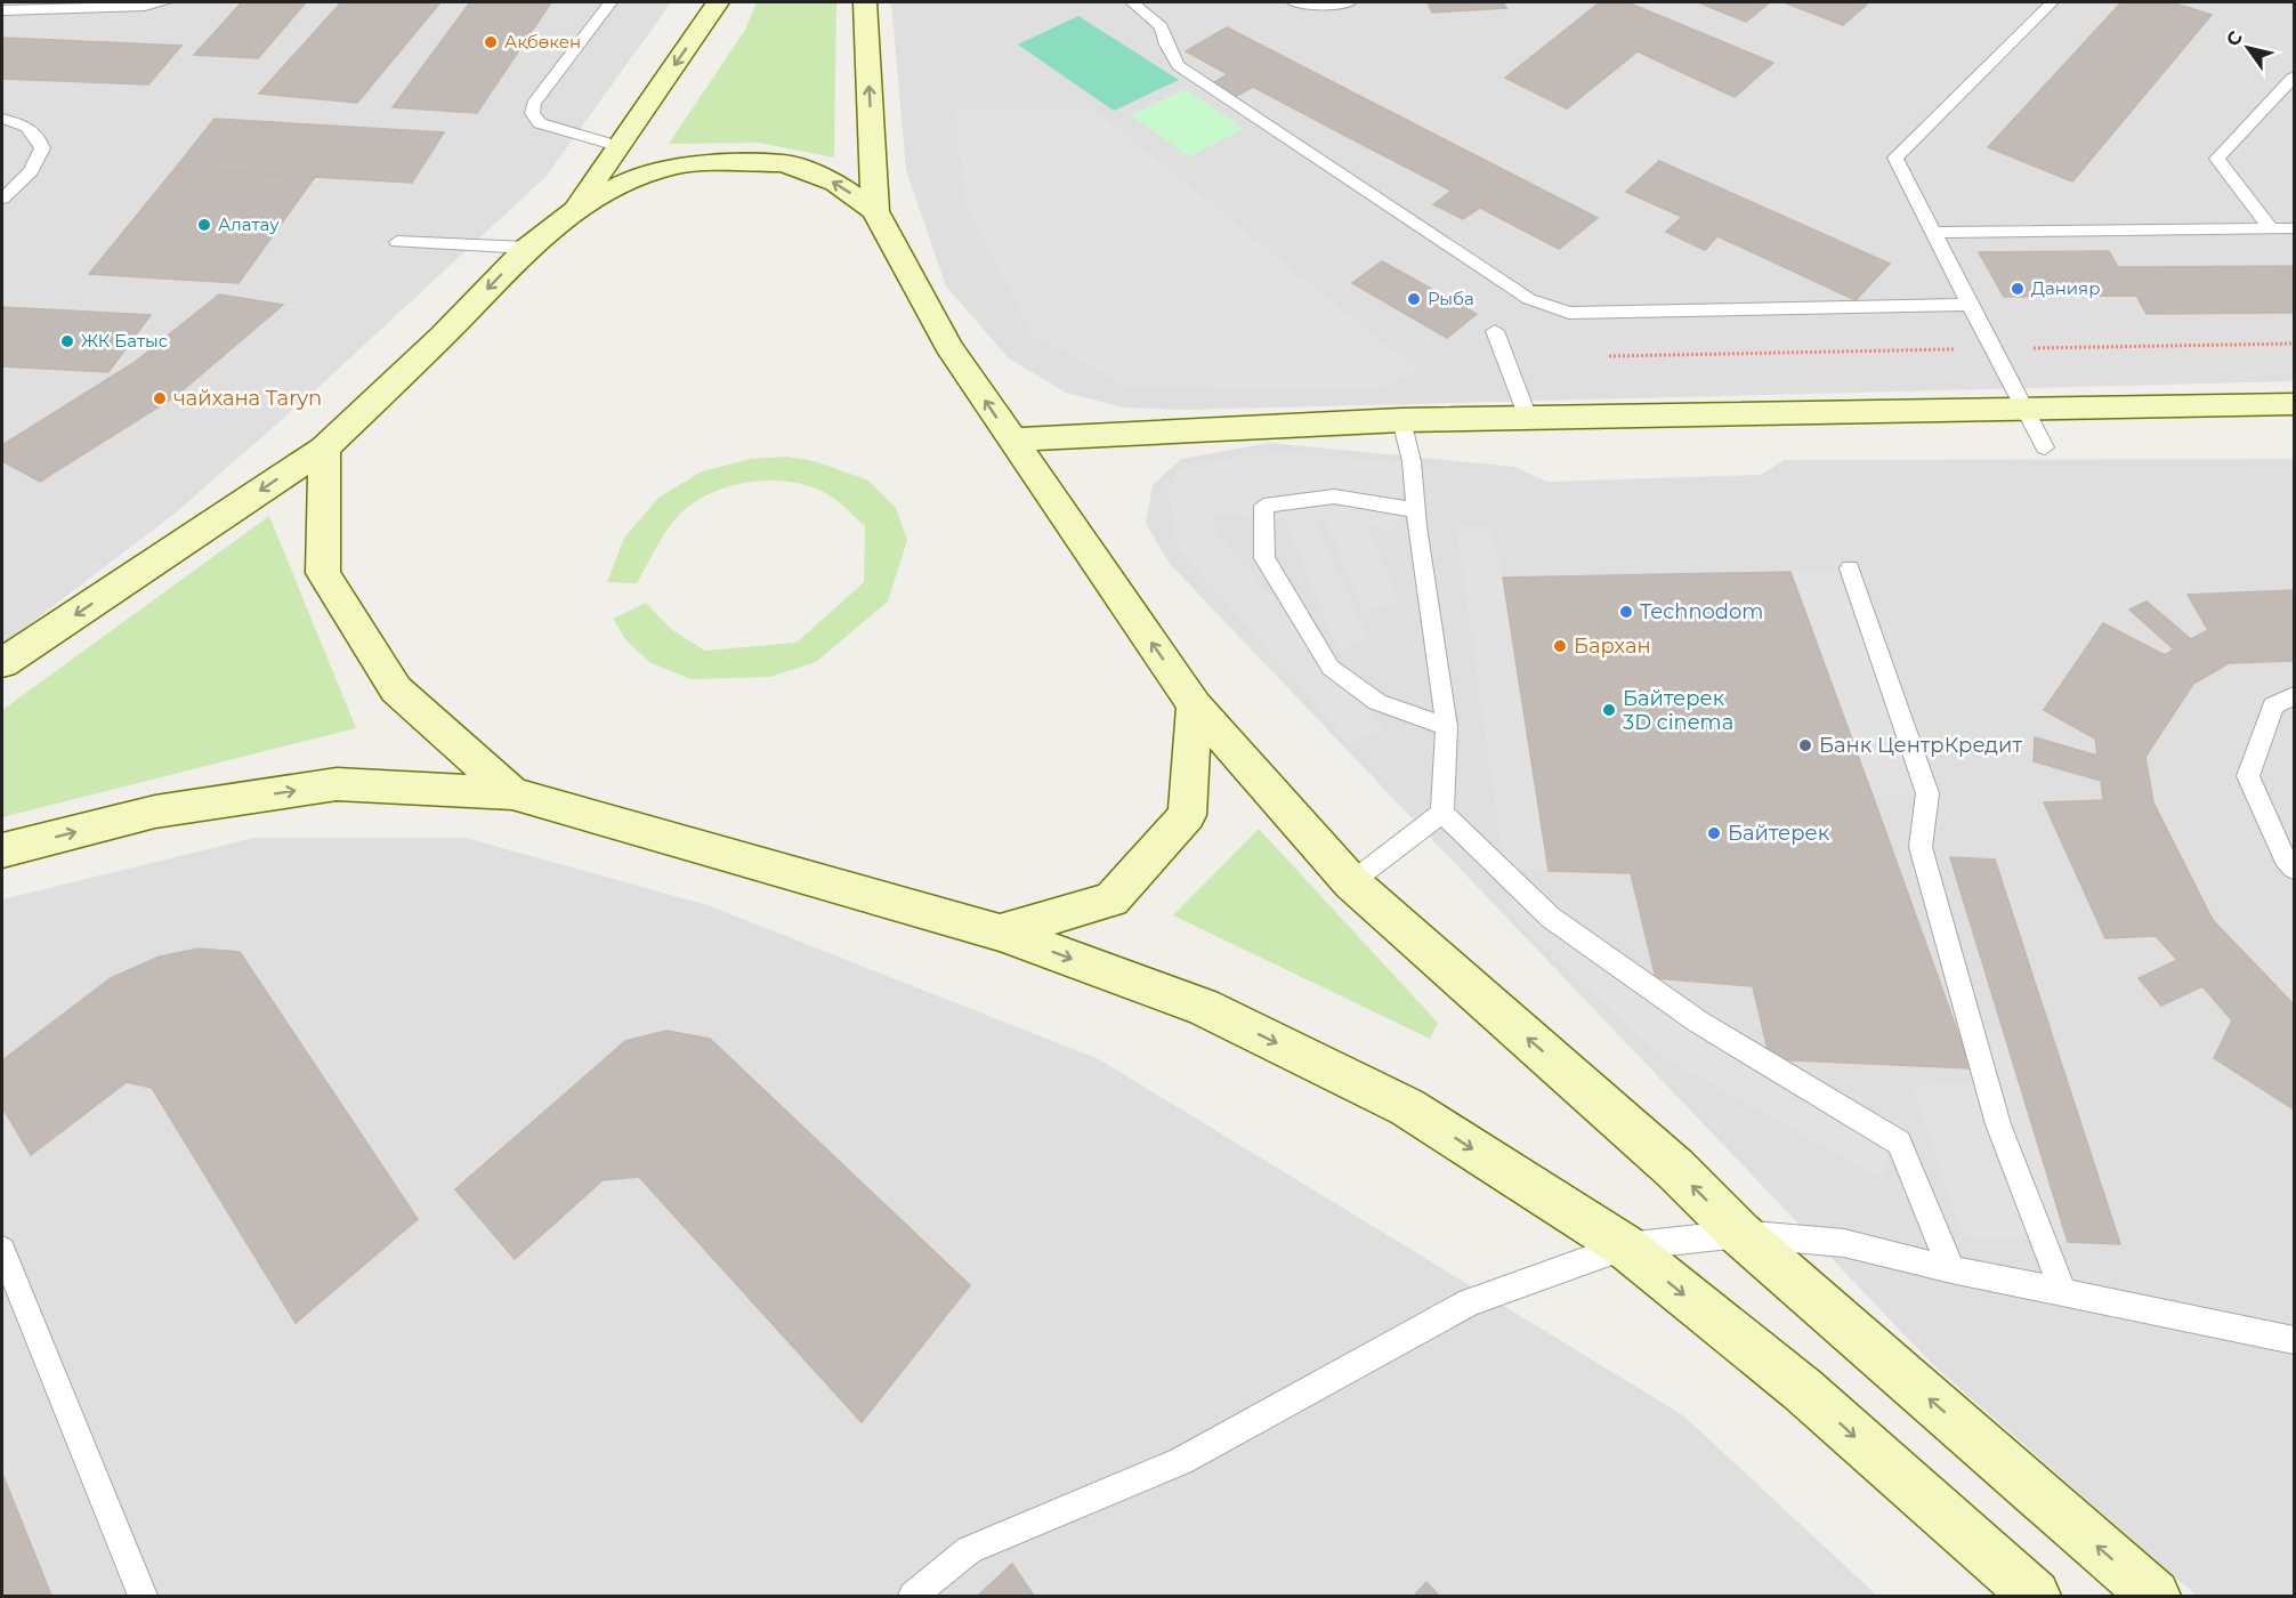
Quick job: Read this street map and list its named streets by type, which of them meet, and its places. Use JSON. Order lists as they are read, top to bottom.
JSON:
{
  "places": [
    "Ақбөкен",
    "Алатау",
    "Данияр",
    "Рыба",
    "ЖК Батыс",
    "чайхана Taryn",
    "Technodom",
    "Бархан",
    "Байтерек 3D cinema",
    "Банк ЦентрКредит",
    "Байтерек"
  ],
  "north": "top left"
}
